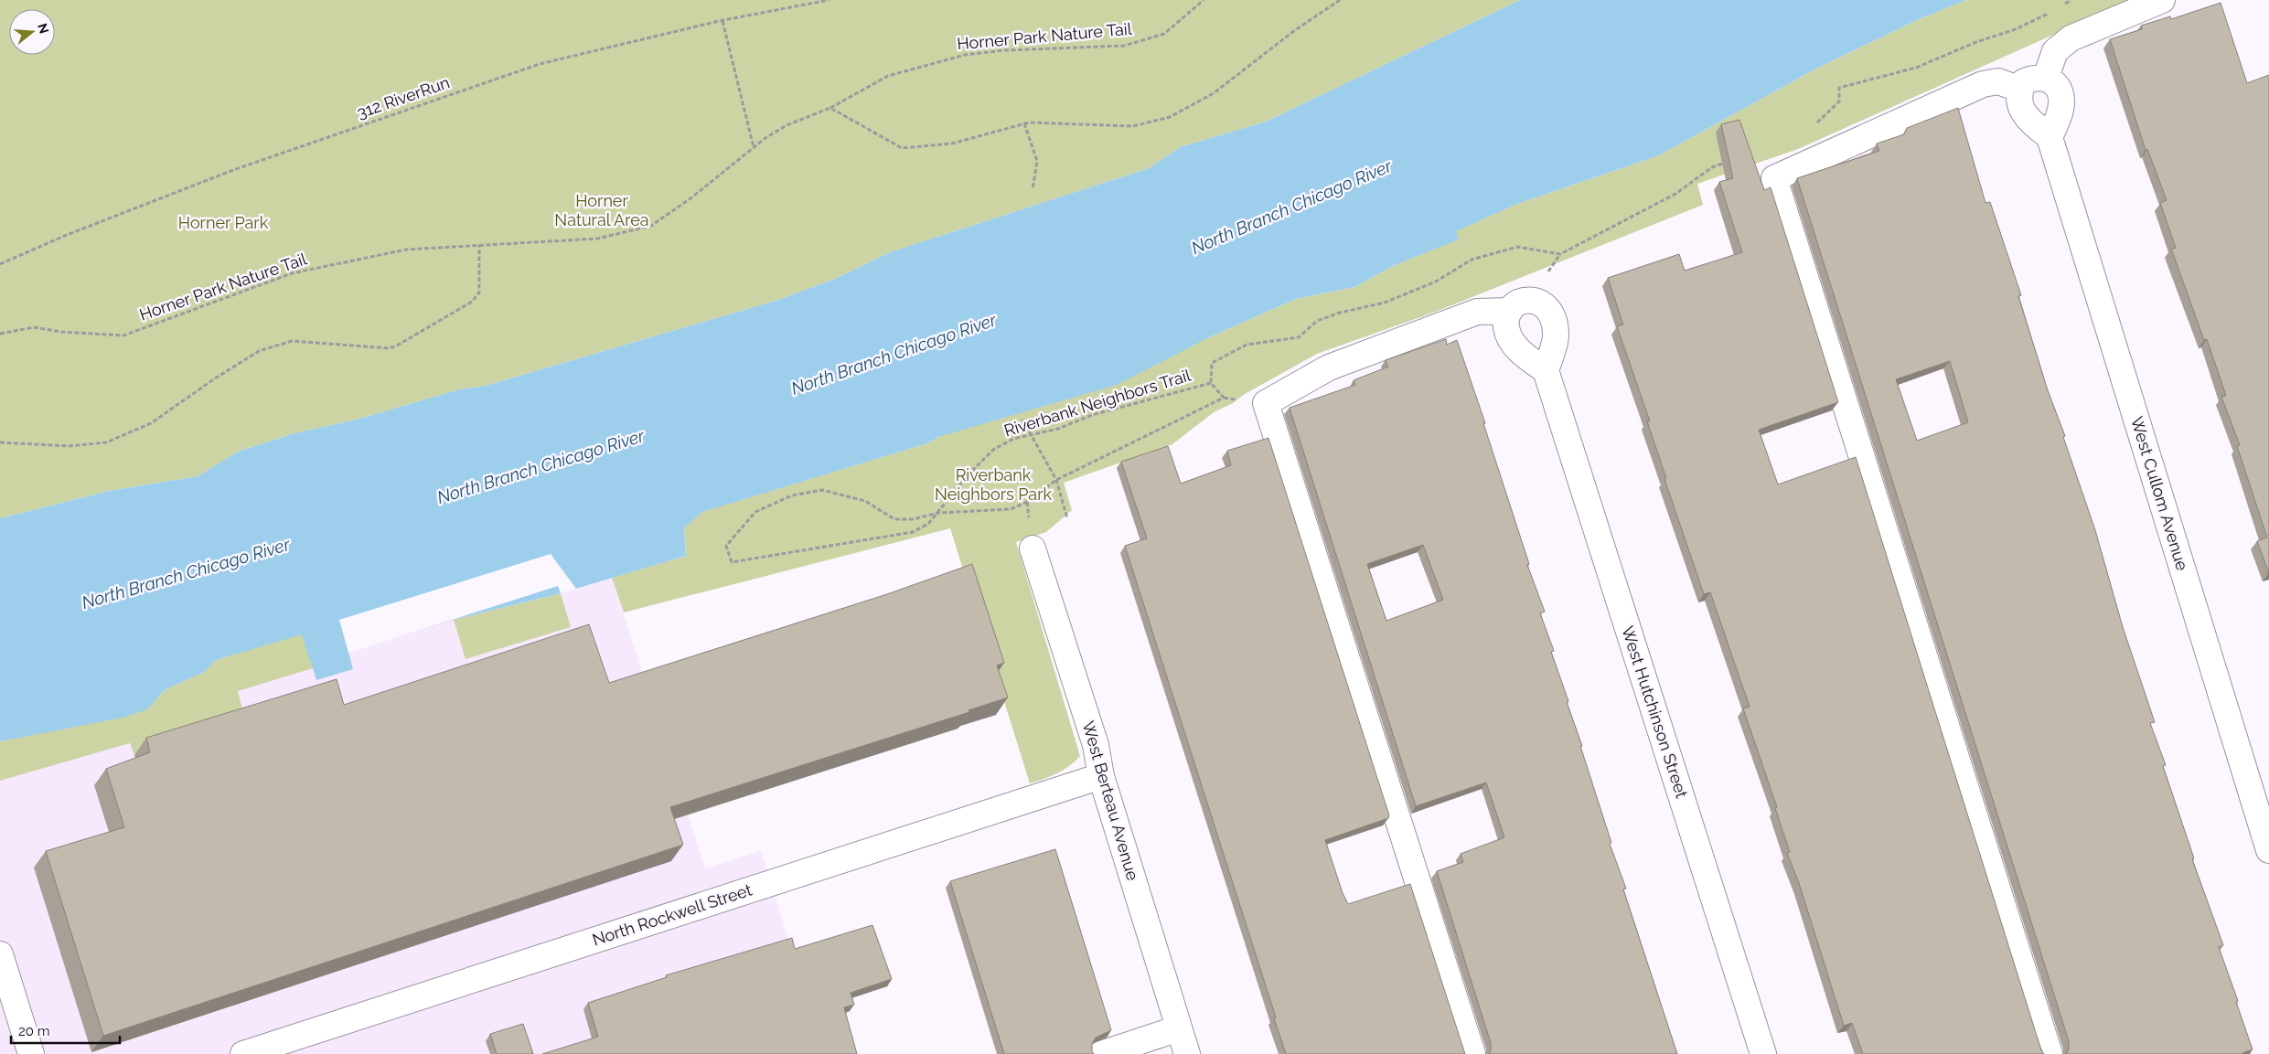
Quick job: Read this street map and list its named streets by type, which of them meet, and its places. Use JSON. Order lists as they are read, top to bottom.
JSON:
{
  "streets": {
    "street": [
      "West Cullom Avenue",
      "West Hutchinson Street",
      "West Berteau Avenue",
      "North Rockwell Street"
    ],
    "path": ["Horner Park Nature Tail", "312 RiverRun", "Riverbank Neighbors Trail"]
  },
  "crossings": [
    ["West Berteau Avenue", "North Rockwell Street"]
  ],
  "water": ["North Branch Chicago River"],
  "parks": ["Horner Natural Area", "Horner Park", "Riverbank Neighbors Park"],
  "scale_bar": "20 m",
  "north": "right"
}
